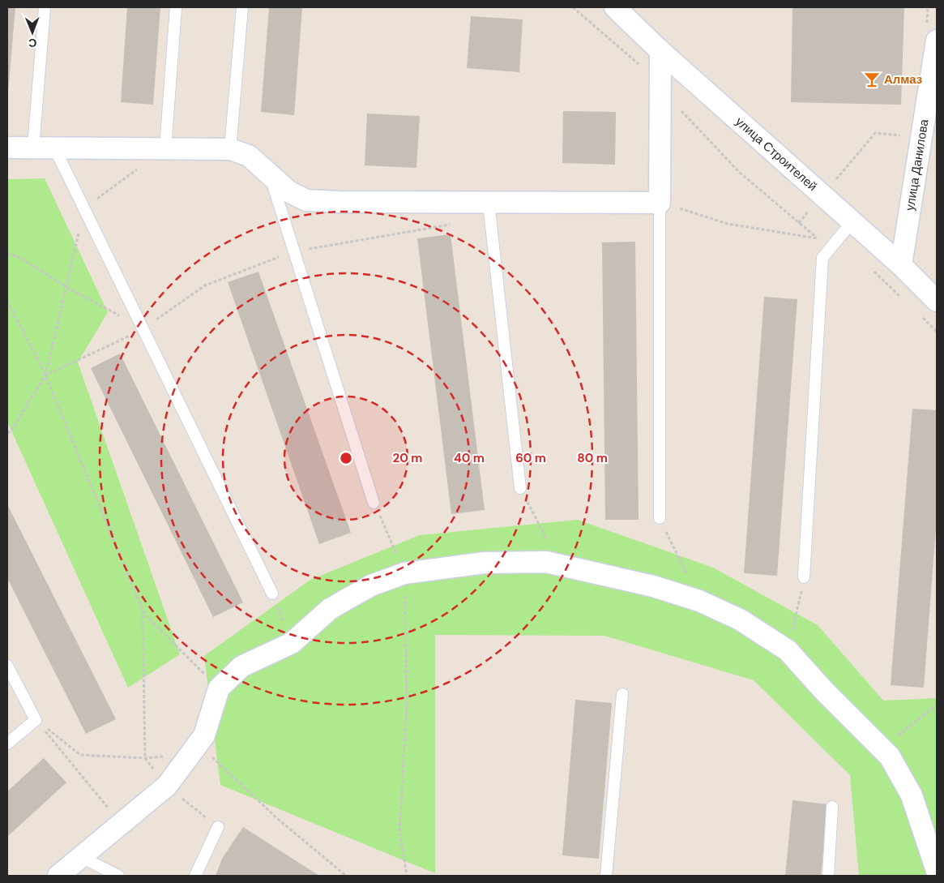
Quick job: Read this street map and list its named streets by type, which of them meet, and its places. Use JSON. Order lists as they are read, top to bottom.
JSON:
{
  "streets": {
    "street": ["улица Строителей", "улица Данилова"]
  },
  "crossings": [
    ["улица Строителей", "улица Данилова"]
  ],
  "places": {
    "bar": ["Алмаз"]
  },
  "north": "bottom",
  "rings": [
    "20 m",
    "40 m",
    "60 m",
    "80 m"
  ]
}
